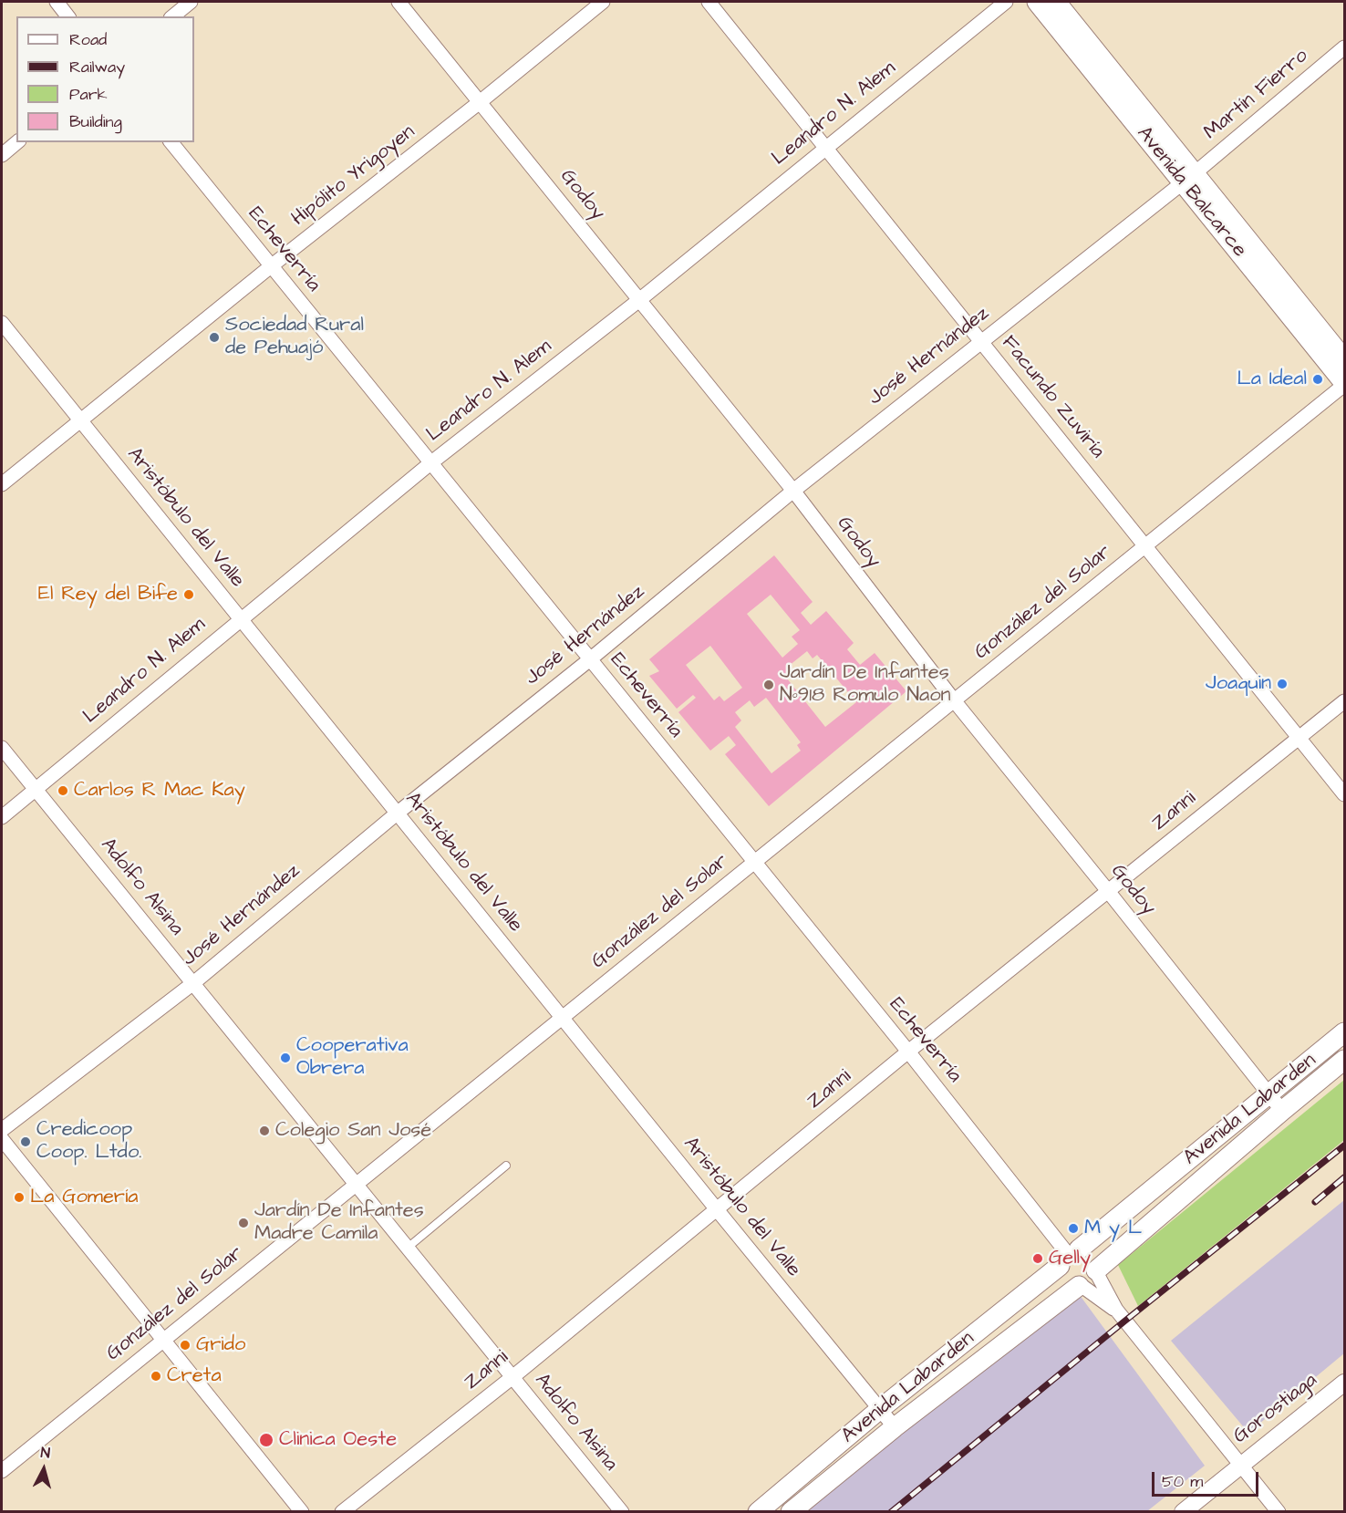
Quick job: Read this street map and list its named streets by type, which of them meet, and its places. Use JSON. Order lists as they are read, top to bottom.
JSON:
{
  "streets": {
    "main road": ["Avenida Balcarce", "Avenida Labarden"],
    "street": [
      "Martín Fierro",
      "Leandro N. Alem",
      "Hipólito Yrigoyen",
      "Godoy",
      "Echeverría",
      "José Hernández",
      "Facundo Zuviría",
      "Aristóbulo del Valle",
      "González del Solar",
      "Zanni",
      "Adolfo Alsina",
      "Gorostiaga"
    ]
  },
  "crossings": [
    ["Martín Fierro", "Avenida Balcarce"],
    ["Martín Fierro", "José Hernández"],
    ["Leandro N. Alem", "Godoy"],
    ["Leandro N. Alem", "Echeverría"],
    ["Leandro N. Alem", "Facundo Zuviría"],
    ["Leandro N. Alem", "Aristóbulo del Valle"],
    ["Leandro N. Alem", "Adolfo Alsina"],
    ["Hipólito Yrigoyen", "Godoy"],
    ["Hipólito Yrigoyen", "Echeverría"],
    ["Hipólito Yrigoyen", "Aristóbulo del Valle"],
    ["Avenida Balcarce", "José Hernández"],
    ["Avenida Balcarce", "González del Solar"],
    ["Godoy", "José Hernández"],
    ["Godoy", "González del Solar"],
    ["Godoy", "Zanni"],
    ["Godoy", "Avenida Labarden"],
    ["Echeverría", "José Hernández"],
    ["Echeverría", "González del Solar"],
    ["Echeverría", "Zanni"],
    ["Echeverría", "Avenida Labarden"],
    ["José Hernández", "Facundo Zuviría"],
    ["José Hernández", "Aristóbulo del Valle"],
    ["José Hernández", "Adolfo Alsina"],
    ["Facundo Zuviría", "González del Solar"],
    ["Facundo Zuviría", "Zanni"],
    ["Aristóbulo del Valle", "González del Solar"],
    ["Aristóbulo del Valle", "Zanni"],
    ["Aristóbulo del Valle", "Avenida Labarden"],
    ["González del Solar", "Adolfo Alsina"],
    ["Zanni", "Adolfo Alsina"]
  ],
  "places": [
    "Sociedad Rural de Pehuajó",
    "La Ideal",
    "El Rey del Bife",
    "Joaquin",
    "Jardín De Infantes Nº918 Romulo Naon",
    "Carlos R Mac Kay",
    "Cooperativa Obrera",
    "Colegio San José",
    "Credicoop Coop. Ltdo.",
    "La Gomería",
    "Jardín De Infantes Madre Camila",
    "M y L",
    "Gelly",
    "Grido",
    "Creta",
    "Clinica Oeste"
  ],
  "legend": [
    "Road",
    "Railway",
    "Park",
    "Building"
  ],
  "scale_bar": "50 m",
  "north": "top"
}
